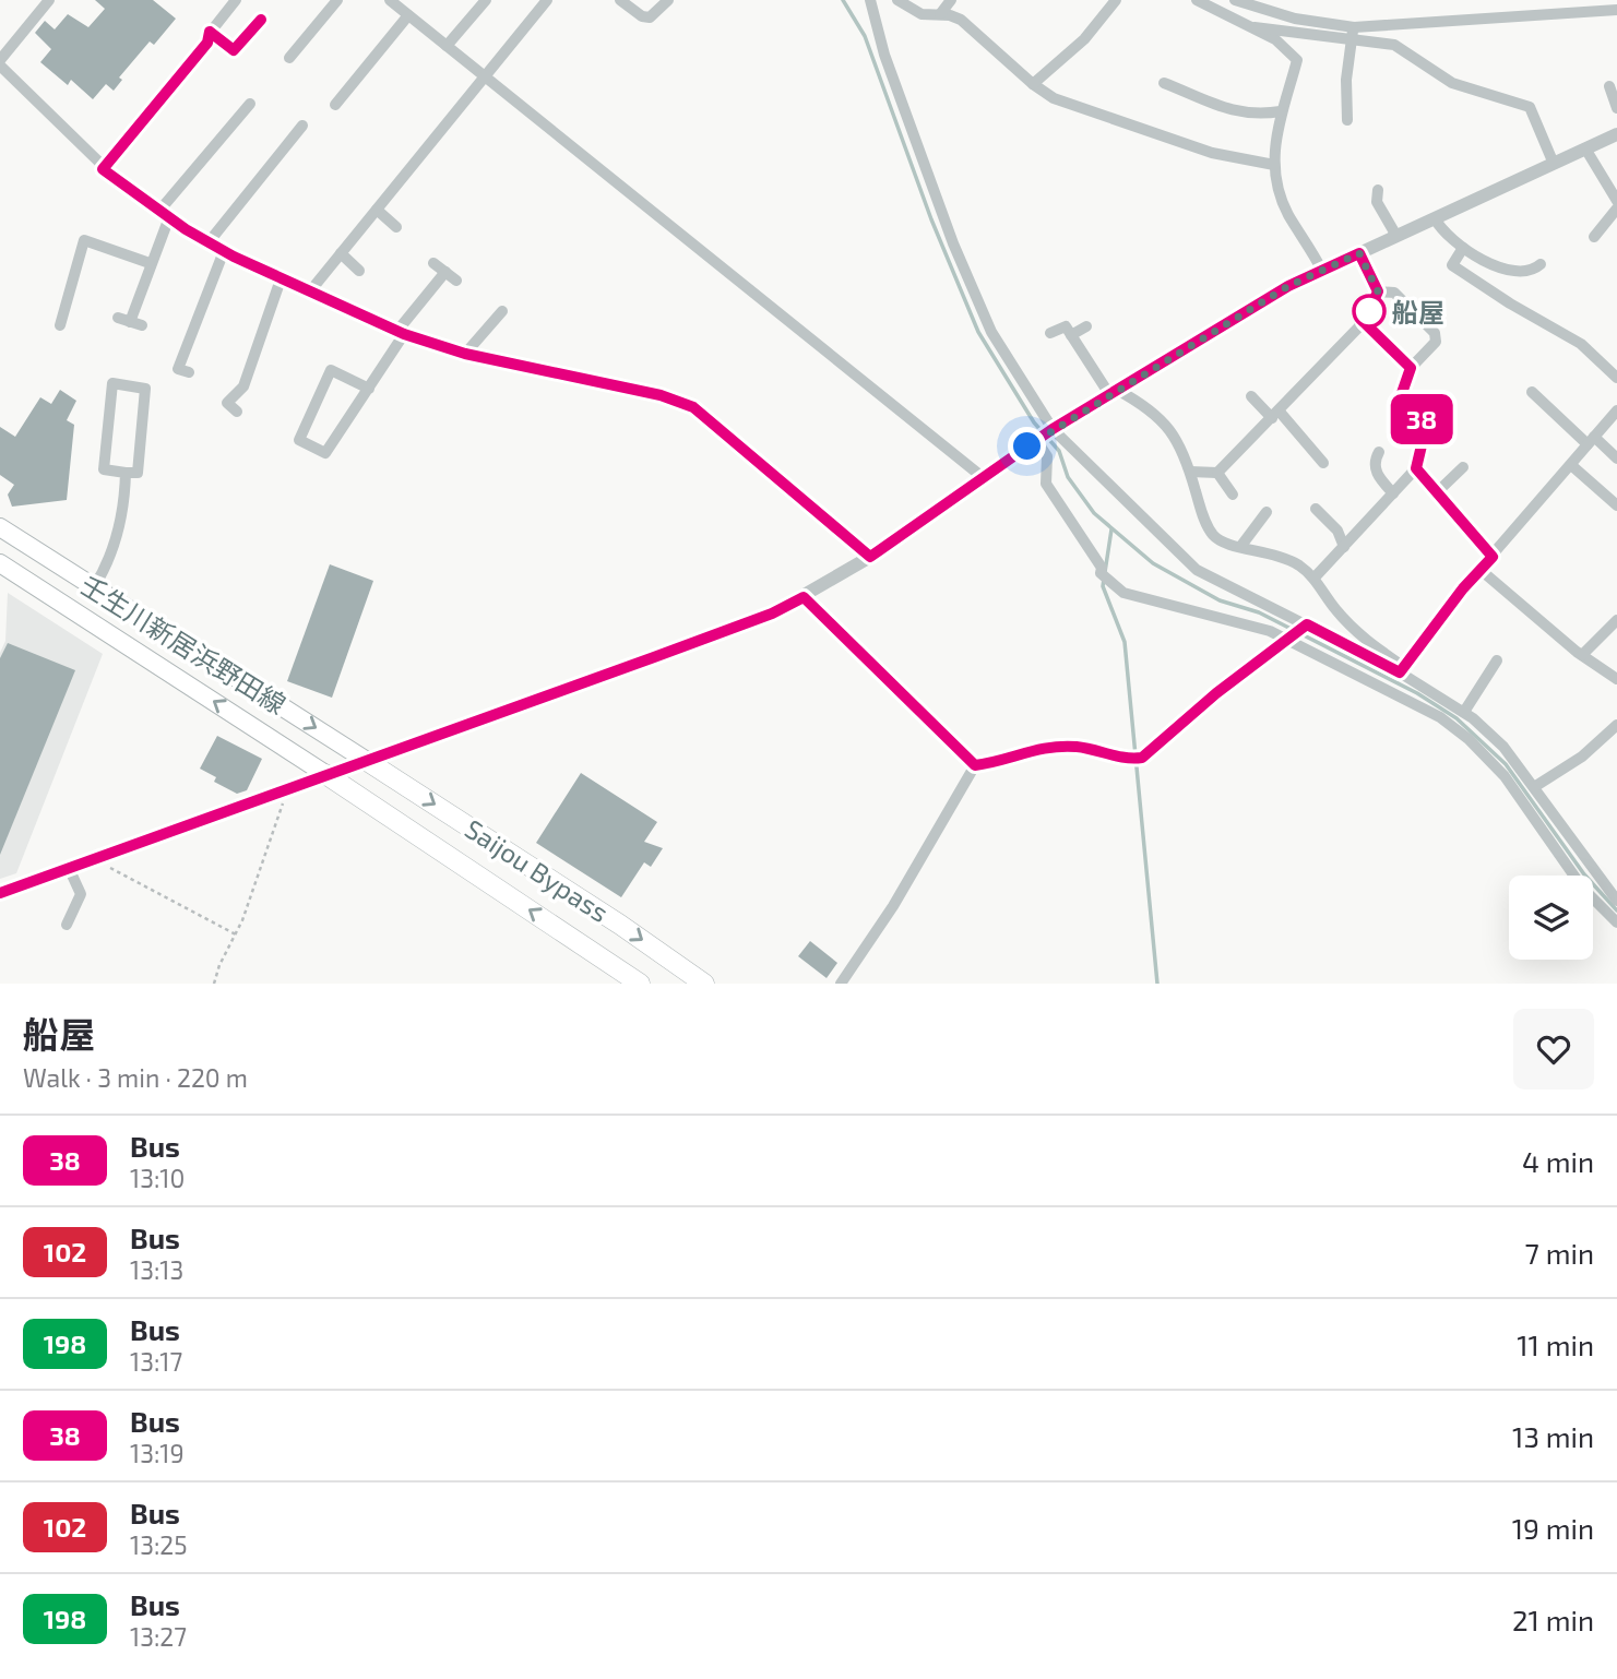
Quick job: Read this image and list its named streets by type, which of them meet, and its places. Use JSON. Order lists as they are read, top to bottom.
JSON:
{
  "streets": {
    "highway": ["Saijou Bypass"],
    "main road": ["壬生川新居浜野田線"]
  },
  "crossings": [
    ["壬生川新居浜野田線", "Saijou Bypass"]
  ],
  "places": ["船屋"],
  "lines": ["bus line 38"],
  "page": {
    "on_map": "38",
    "heading": ["船屋", "Walk · 3 min · 220 m"],
    "list": [
      {
        "mark": "38",
        "name": "Bus",
        "note": "13:10",
        "value": "4 min"
      },
      {
        "mark": "102",
        "name": "Bus",
        "note": "13:13",
        "value": "7 min"
      },
      {
        "mark": "198",
        "name": "Bus",
        "note": "13:17",
        "value": "11 min"
      },
      {
        "mark": "38",
        "name": "Bus",
        "note": "13:19",
        "value": "13 min"
      },
      {
        "mark": "102",
        "name": "Bus",
        "note": "13:25",
        "value": "19 min"
      },
      {
        "mark": "198",
        "name": "Bus",
        "note": "13:27",
        "value": "21 min"
      }
    ]
  }
}
